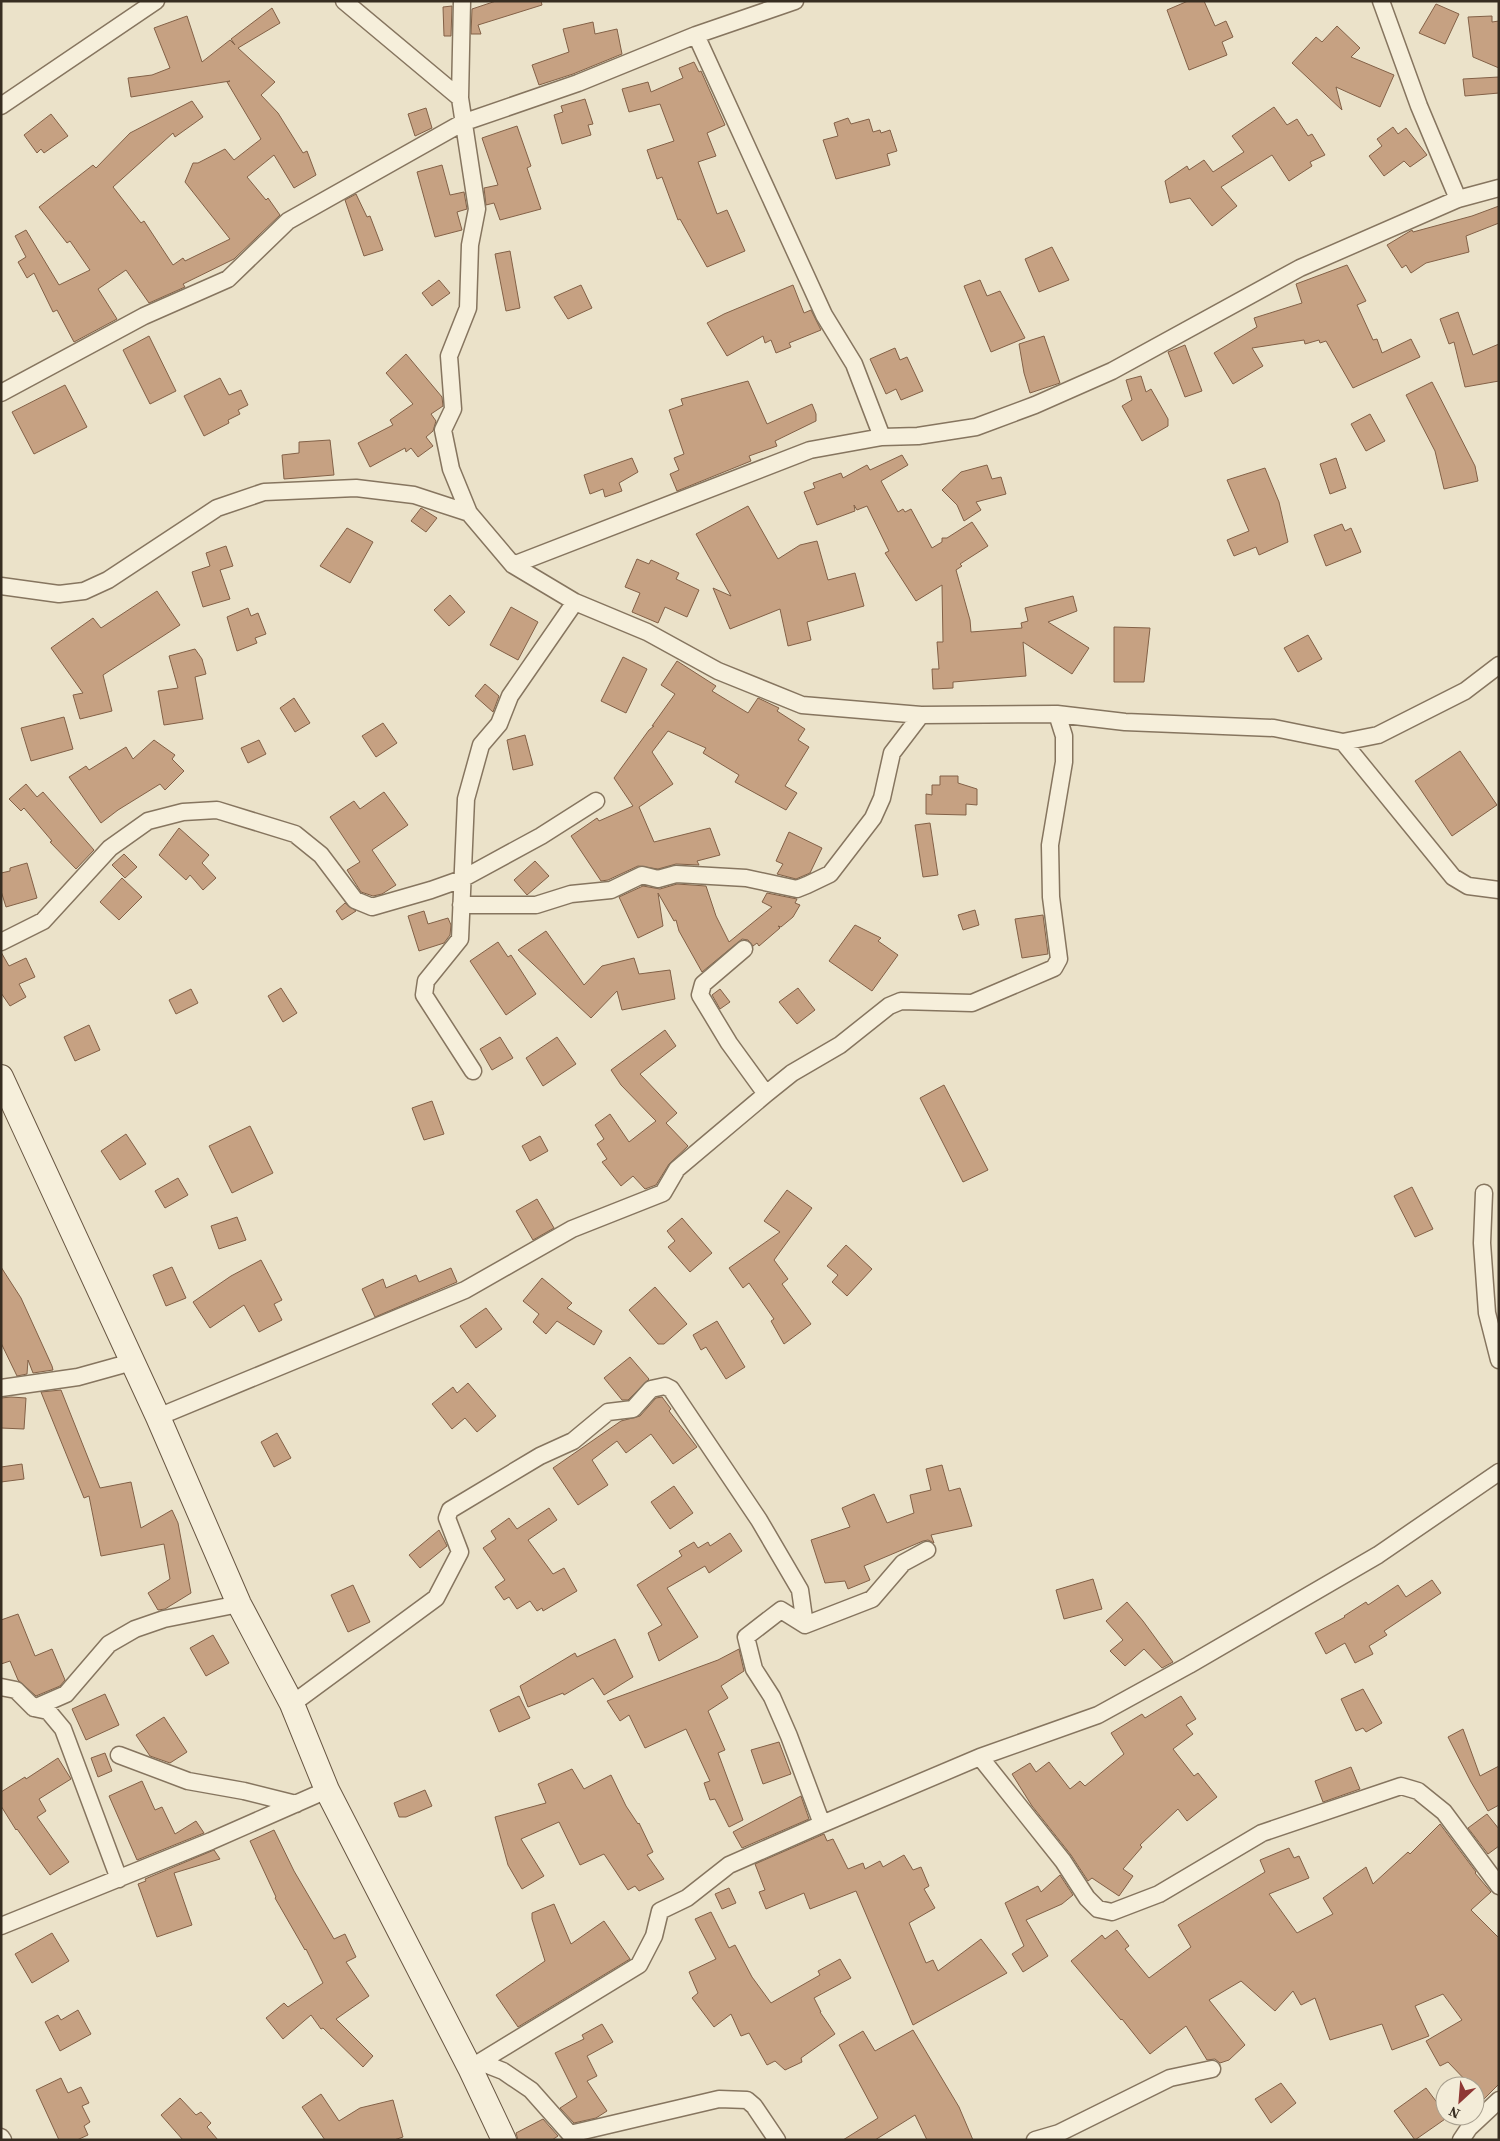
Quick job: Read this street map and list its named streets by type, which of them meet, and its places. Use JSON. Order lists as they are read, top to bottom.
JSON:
{
  "north": "bottom left"
}
